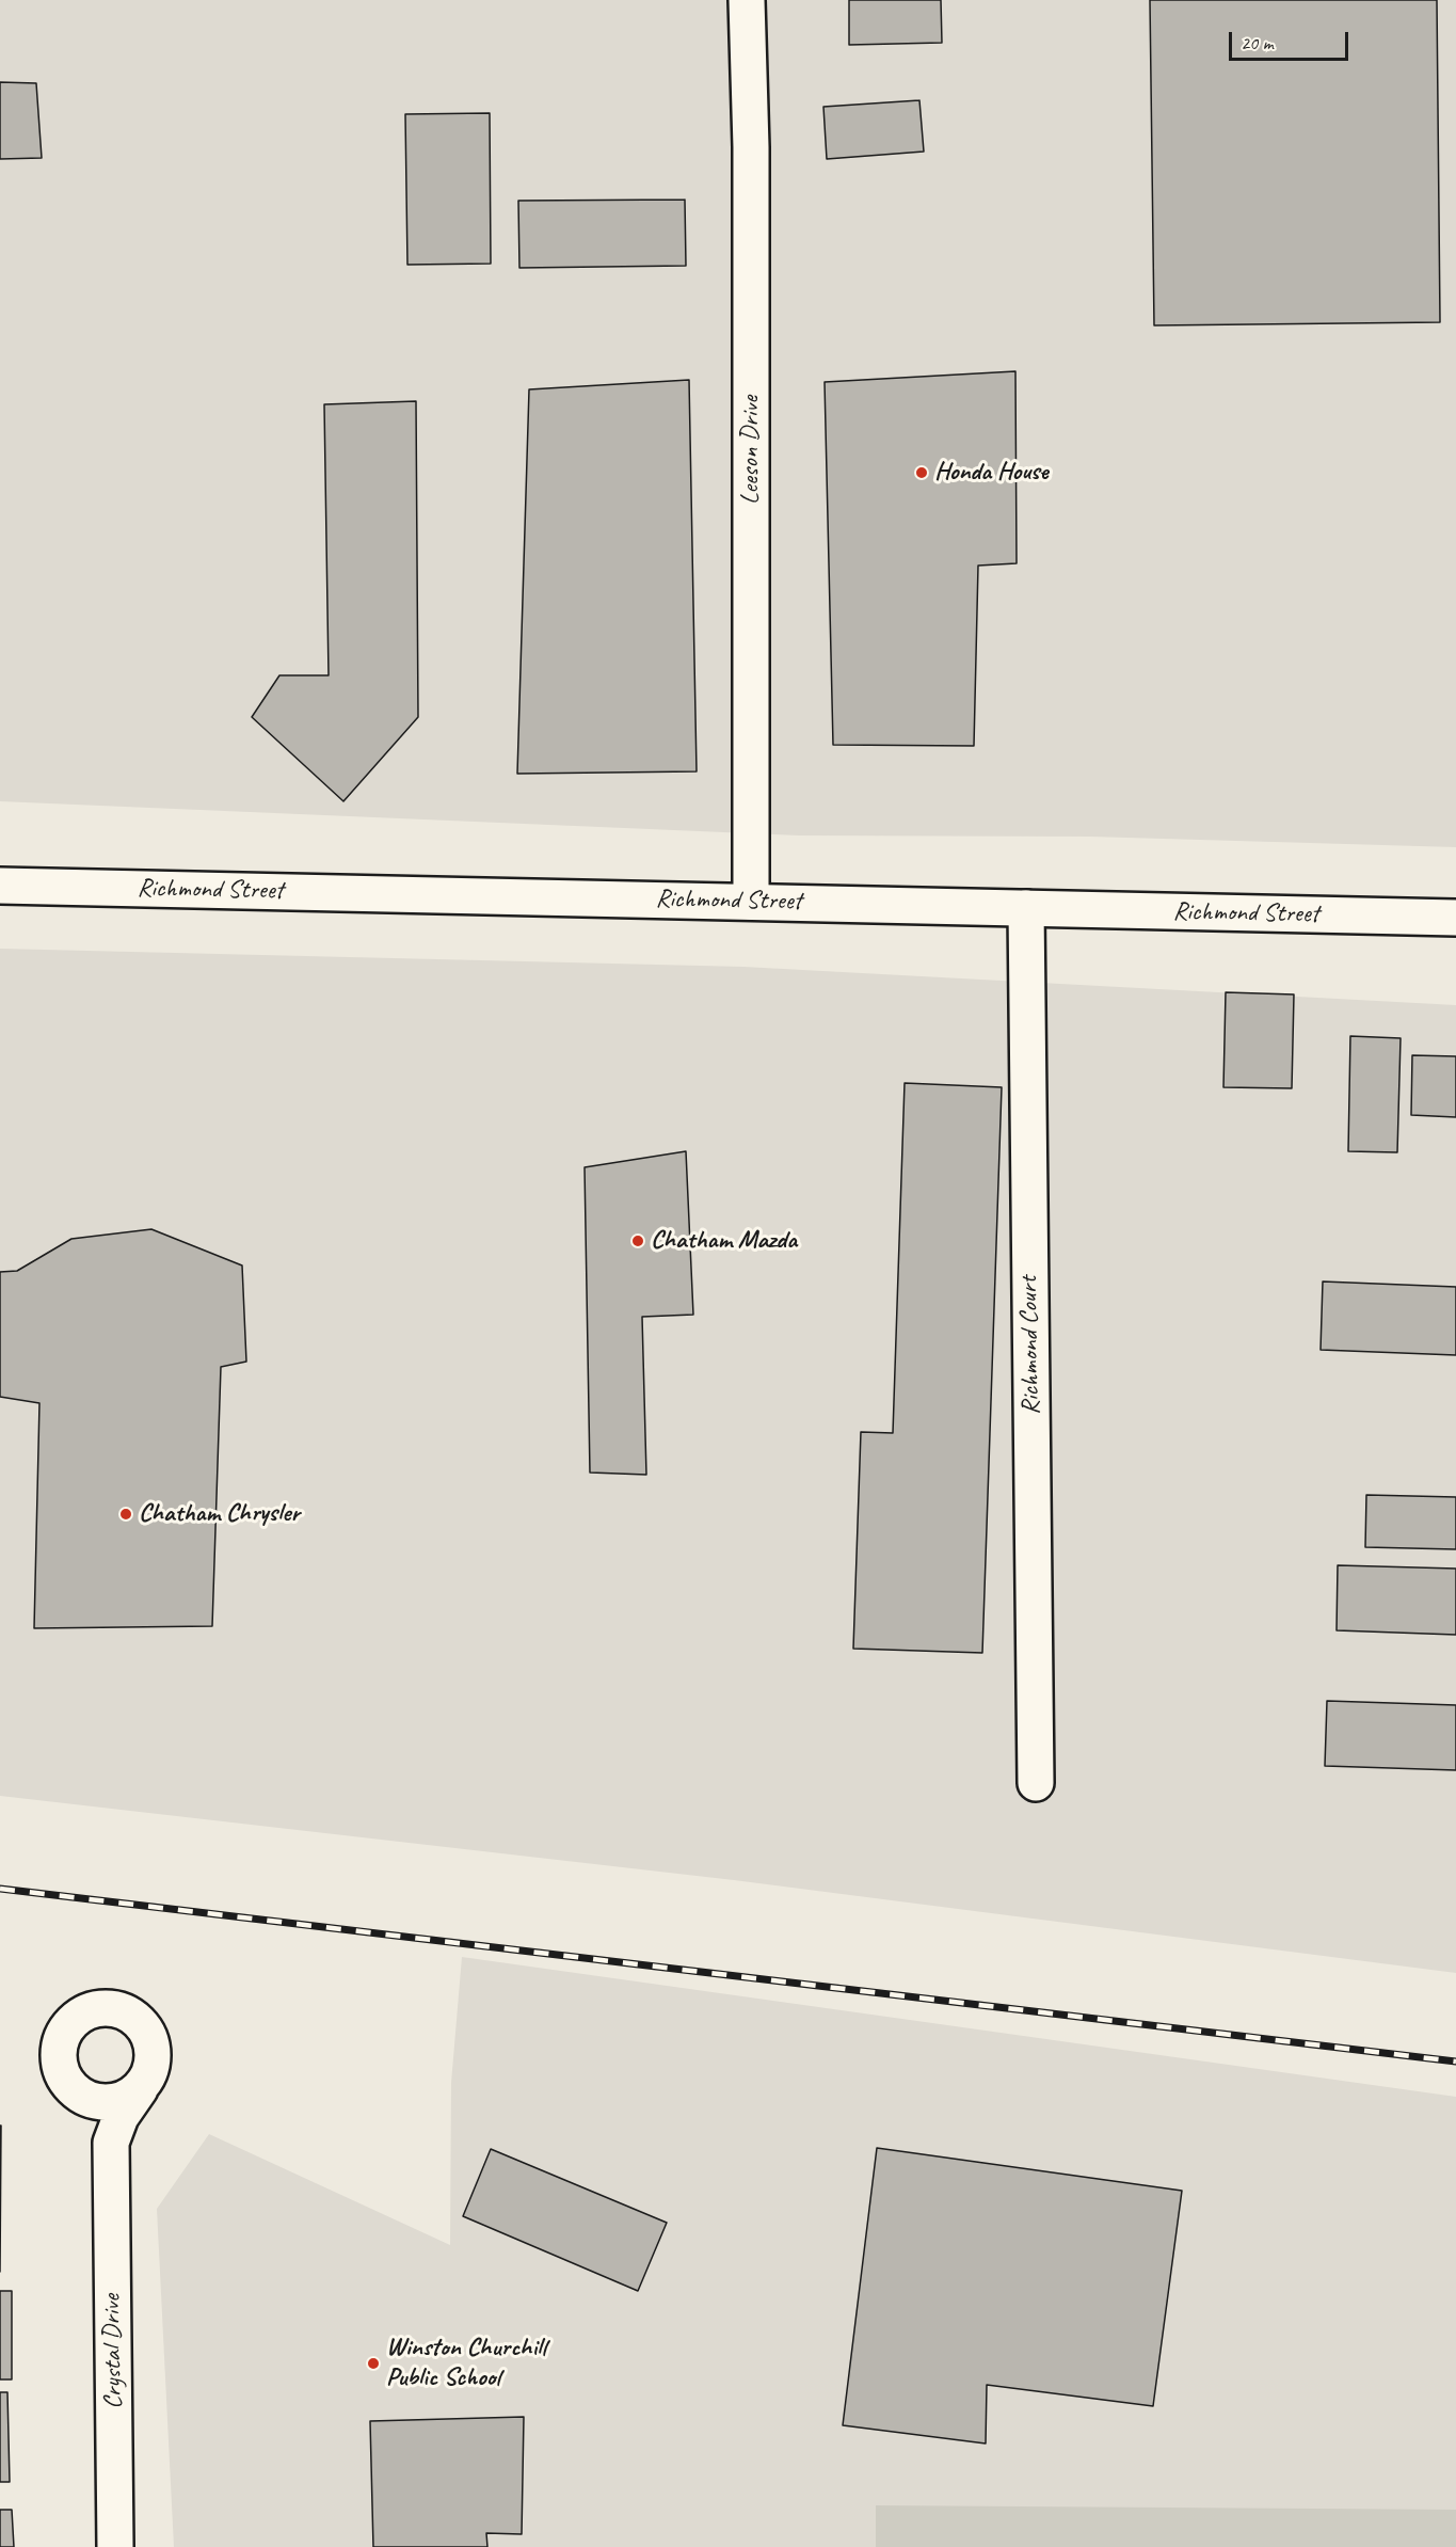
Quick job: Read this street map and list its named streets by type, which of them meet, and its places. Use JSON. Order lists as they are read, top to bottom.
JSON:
{
  "streets": {
    "street": [
      "Leeson Drive",
      "Richmond Street",
      "Richmond Court",
      "Crystal Drive"
    ]
  },
  "crossings": [
    ["Leeson Drive", "Richmond Street"],
    ["Richmond Street", "Richmond Court"]
  ],
  "places": [
    "Honda House",
    "Chatham Mazda",
    "Chatham Chrysler",
    "Winston Churchill Public School"
  ],
  "scale_bar": "20 m"
}
